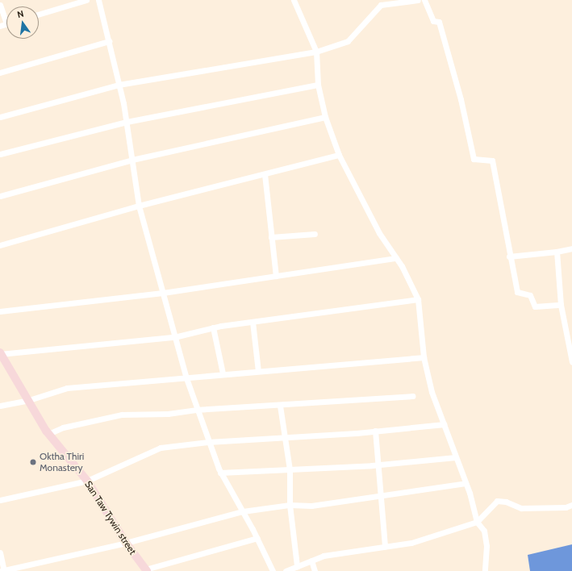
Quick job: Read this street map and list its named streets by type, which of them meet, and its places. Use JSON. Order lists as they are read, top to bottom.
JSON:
{
  "streets": {
    "street": ["San Taw Tywin street"]
  },
  "places": ["Oktha Thiri Monastery"],
  "north": "top"
}
